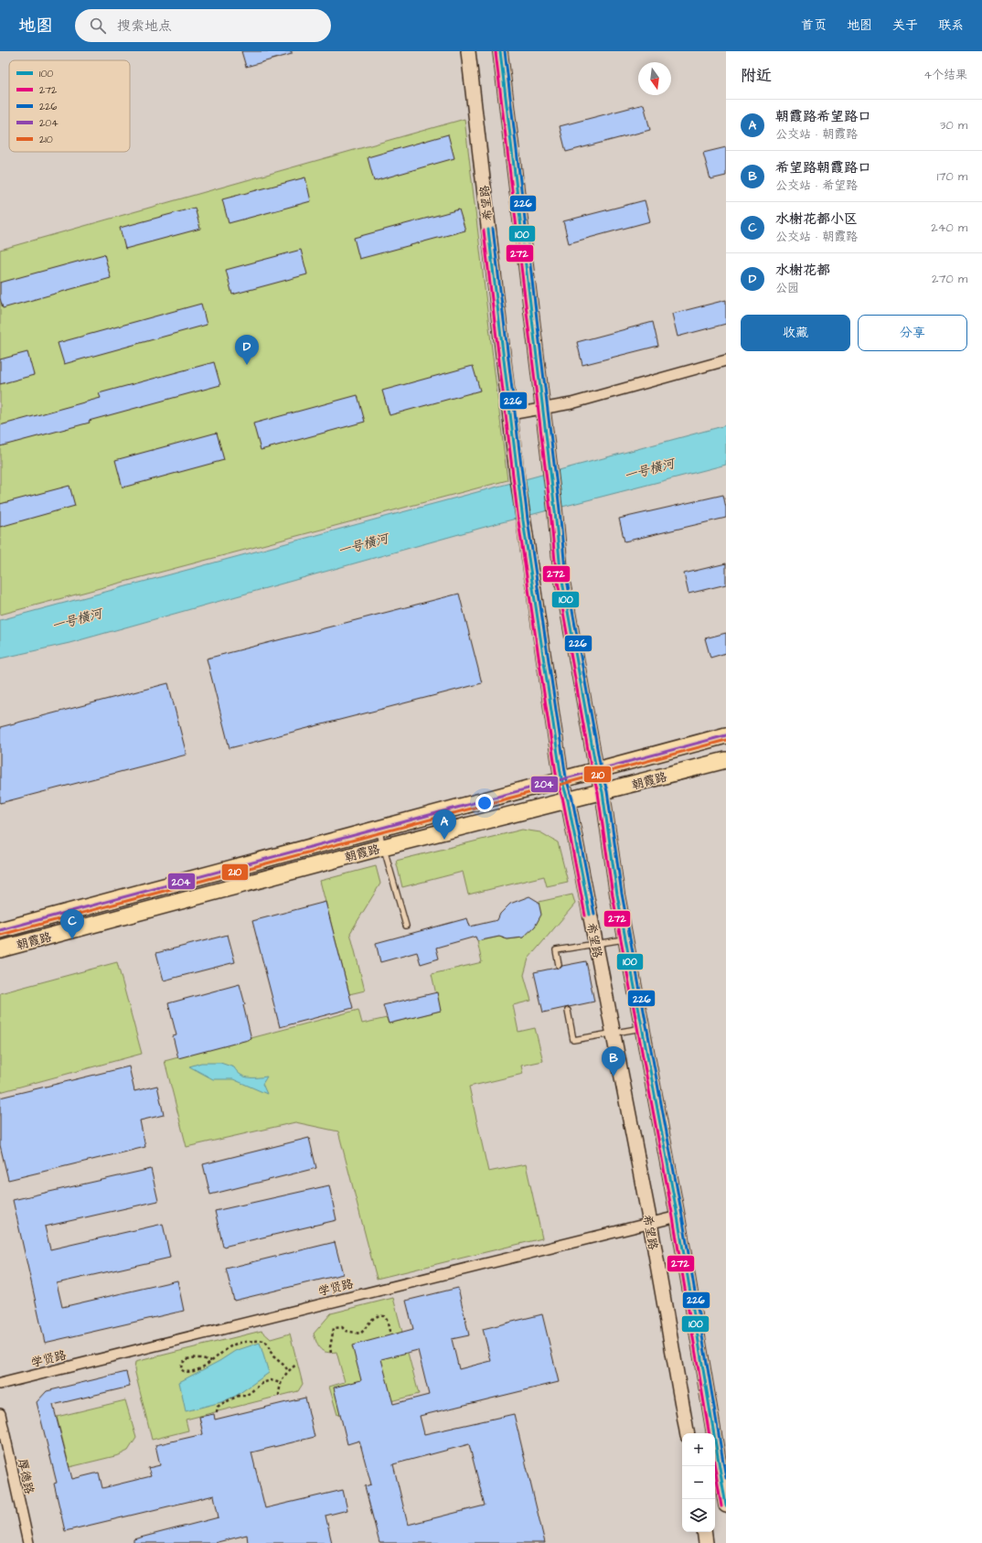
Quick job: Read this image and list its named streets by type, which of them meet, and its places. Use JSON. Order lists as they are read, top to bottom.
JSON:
{
  "streets": {
    "main road": ["希望路", "朝霞路"],
    "street": ["学贤路", "厚德路"]
  },
  "crossings": [
    ["希望路", "朝霞路"],
    ["希望路", "学贤路"]
  ],
  "water": ["一号横河"],
  "lines": [
    "transit line 100",
    "transit line 226",
    "transit line 272",
    "transit line 204",
    "transit line 210"
  ],
  "legend": [
    "100",
    "272",
    "226",
    "204",
    "210"
  ],
  "north": "bottom",
  "page": {
    "header": "地图",
    "search": "搜索地点",
    "nav": [
      "首页",
      "地图",
      "关于",
      "联系"
    ],
    "heading": ["附近", "4个结果"],
    "list": [
      {
        "mark": "A",
        "name": "朝霞路希望路口",
        "note": "公交站 · 朝霞路",
        "value": "30 m"
      },
      {
        "mark": "B",
        "name": "希望路朝霞路口",
        "note": "公交站 · 希望路",
        "value": "170 m"
      },
      {
        "mark": "C",
        "name": "水榭花都小区",
        "note": "公交站 · 朝霞路",
        "value": "240 m"
      },
      {
        "mark": "D",
        "name": "水榭花都",
        "note": "公园",
        "value": "270 m"
      }
    ],
    "buttons": ["收藏", "分享"],
    "pins": [
      "D",
      "A",
      "C",
      "B"
    ],
    "map_buttons": ["+", "−"]
  }
}
